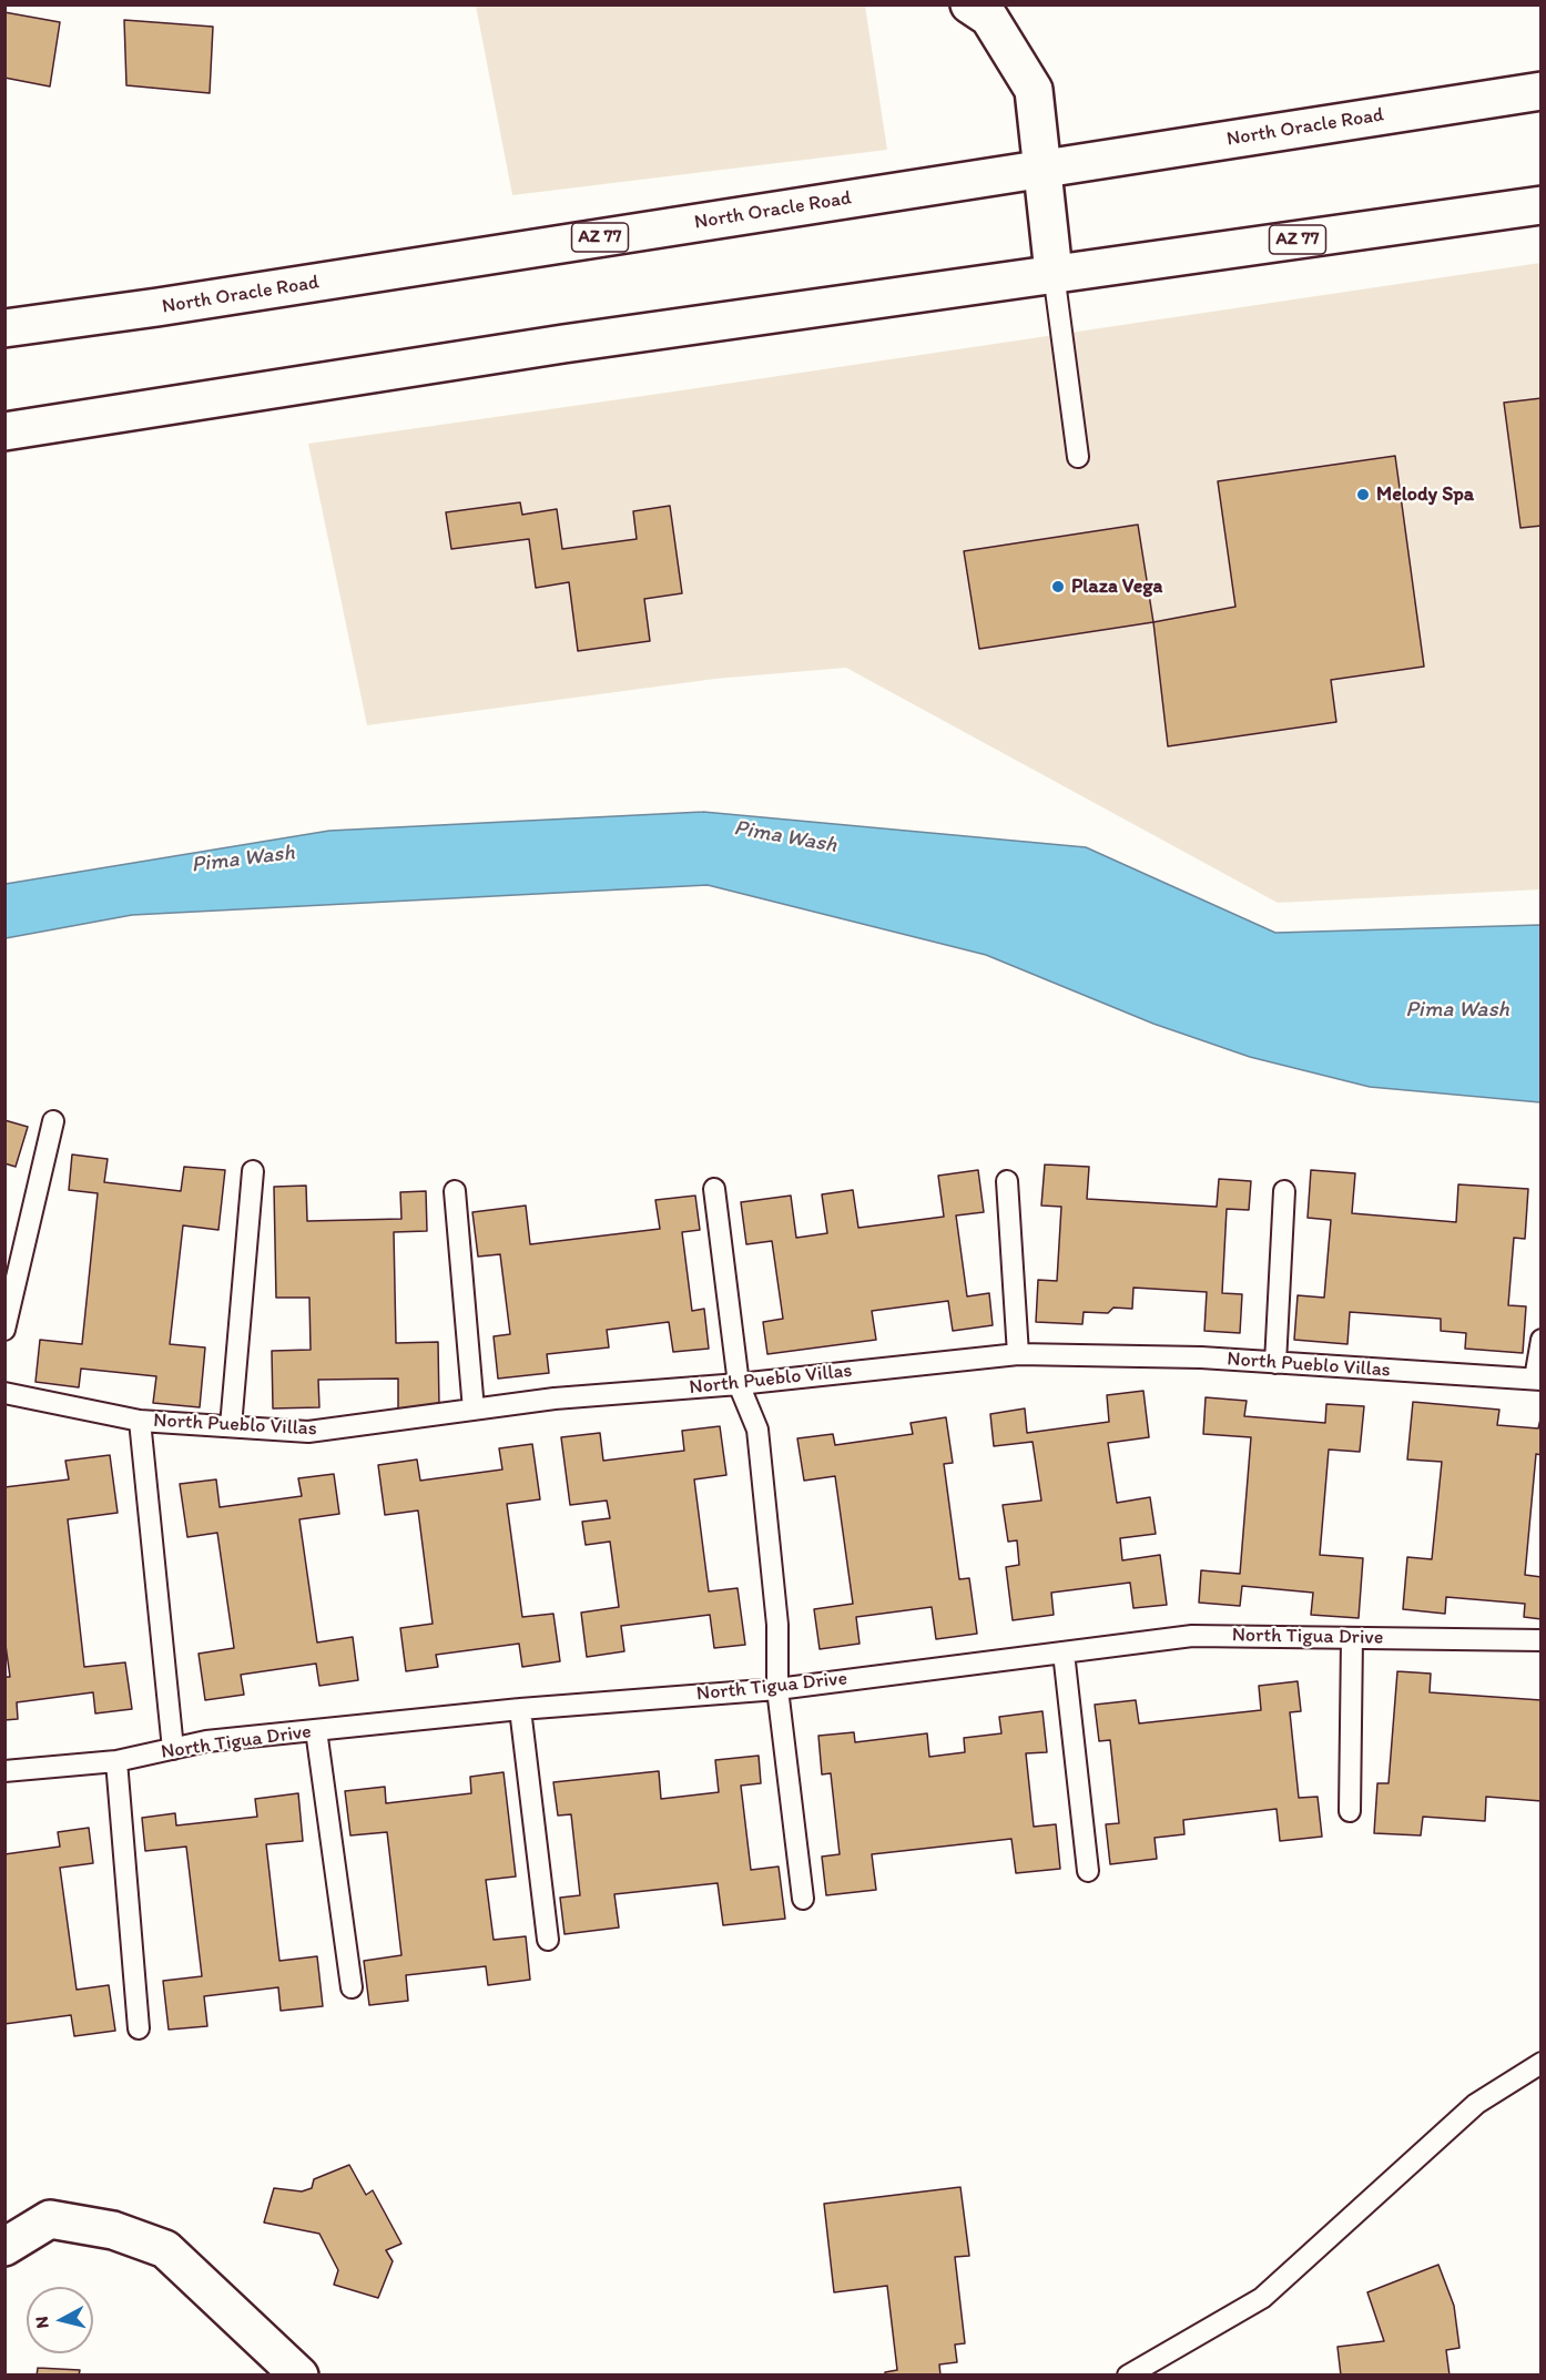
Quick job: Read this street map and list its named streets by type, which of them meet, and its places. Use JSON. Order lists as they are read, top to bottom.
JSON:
{
  "streets": {
    "main road": ["North Oracle Road", "AZ 77"],
    "lane": ["North Pueblo Villas", "North Tigua Drive"]
  },
  "water": ["Pima Wash"],
  "places": ["Melody Spa", "Plaza Vega"],
  "north": "left"
}
